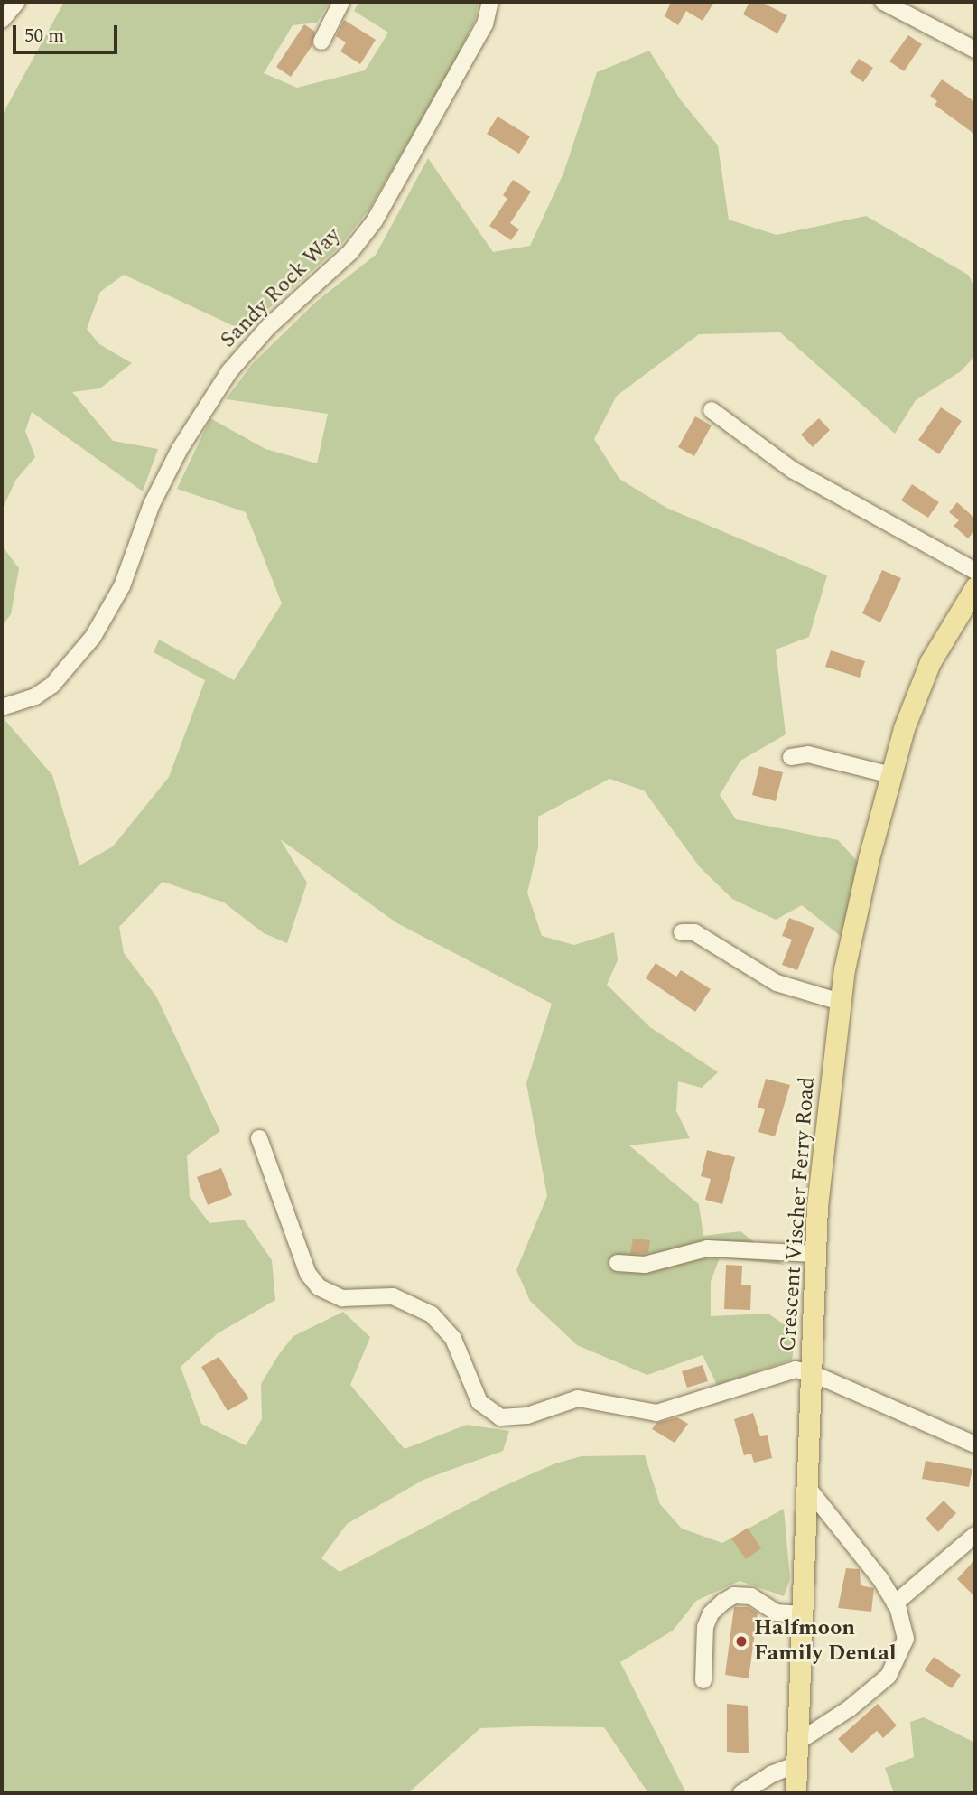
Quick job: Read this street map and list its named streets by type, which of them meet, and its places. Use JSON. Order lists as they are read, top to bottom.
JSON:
{
  "streets": {
    "main road": ["Crescent Vischer Ferry Road"],
    "street": ["Sandy Rock Way"]
  },
  "places": ["Halfmoon Family Dental"],
  "scale_bar": "50 m"
}
